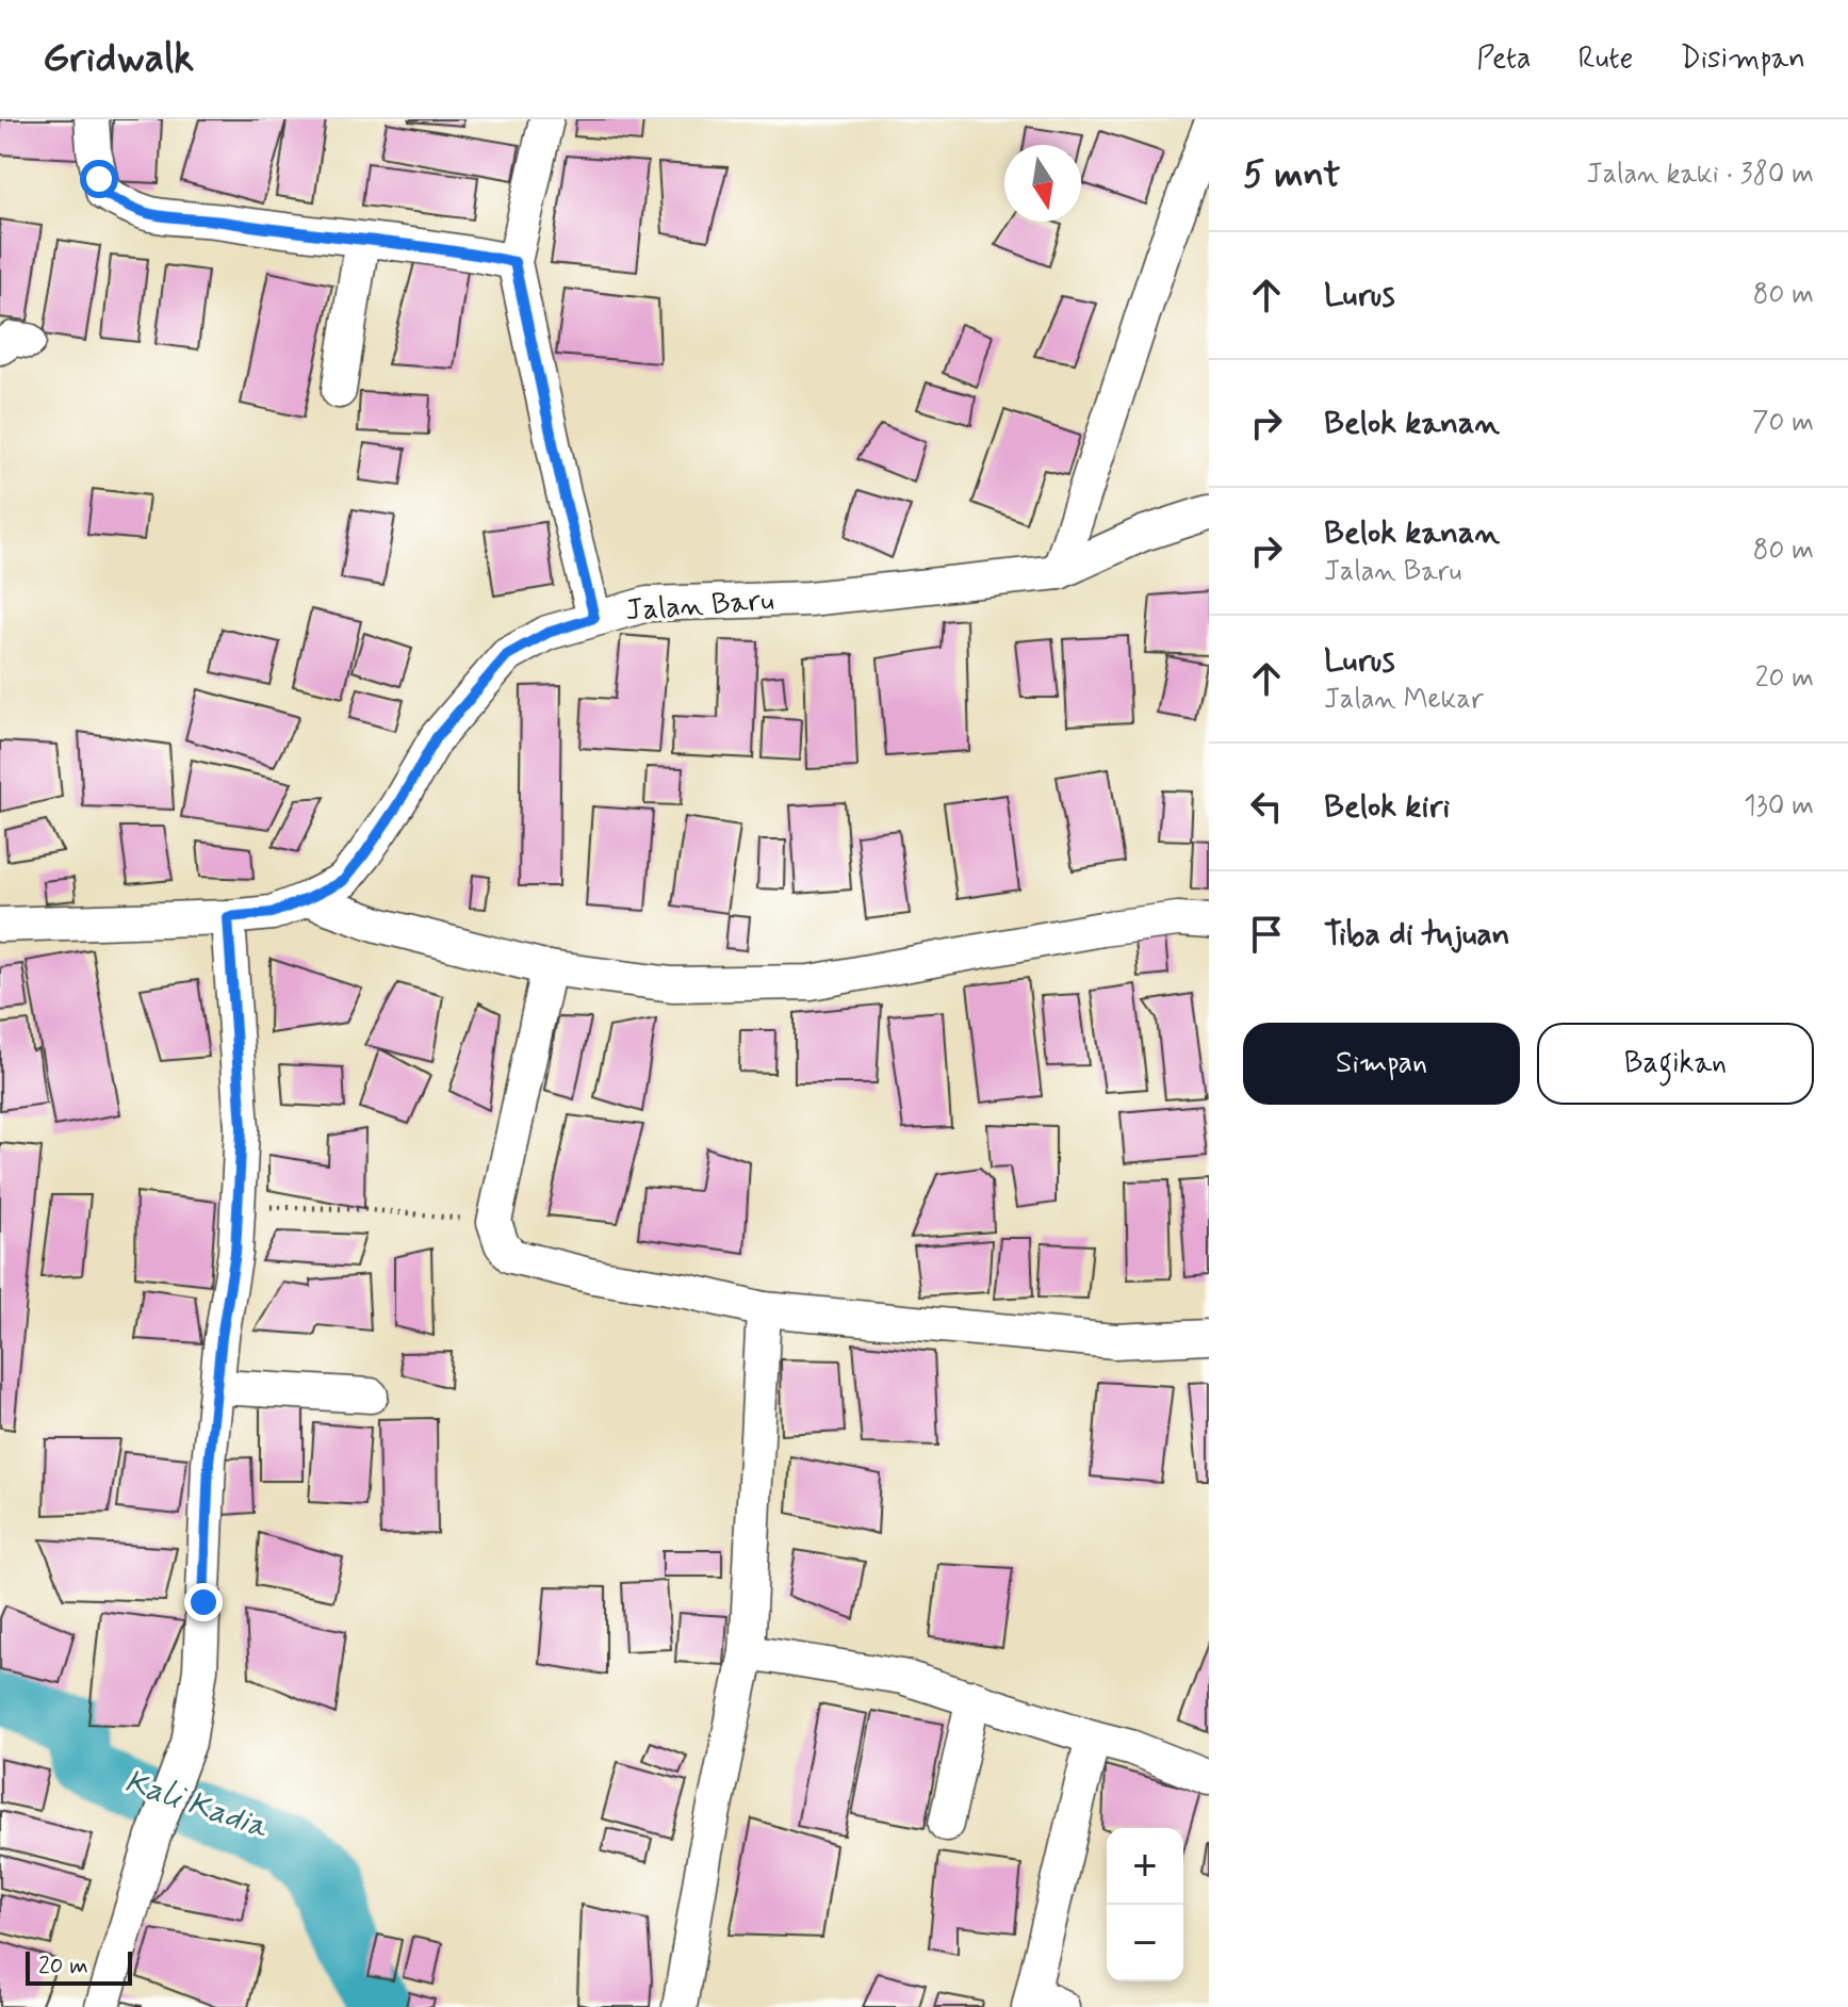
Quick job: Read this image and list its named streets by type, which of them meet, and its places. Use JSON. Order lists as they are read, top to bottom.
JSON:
{
  "streets": {
    "street": ["Jalan Baru"]
  },
  "water": ["Kali Kadia"],
  "scale_bar": "20 m",
  "north": "bottom",
  "page": {
    "header": "Gridwalk",
    "nav": ["Peta", "Rute", "Disimpan"],
    "heading": ["5 mnt", "Jalan kaki · 380 m"],
    "list": [
      ["Lurus", "80 m"],
      ["Belok kanan", "70 m"],
      ["Belok kanan", "Jalan Baru", "80 m"],
      ["Lurus", "Jalan Mekar", "20 m"],
      ["Belok kiri", "130 m"],
      "Tiba di tujuan"
    ],
    "buttons": ["Simpan", "Bagikan"],
    "map_buttons": ["+", "−"],
    "scale": "20 m"
  }
}
